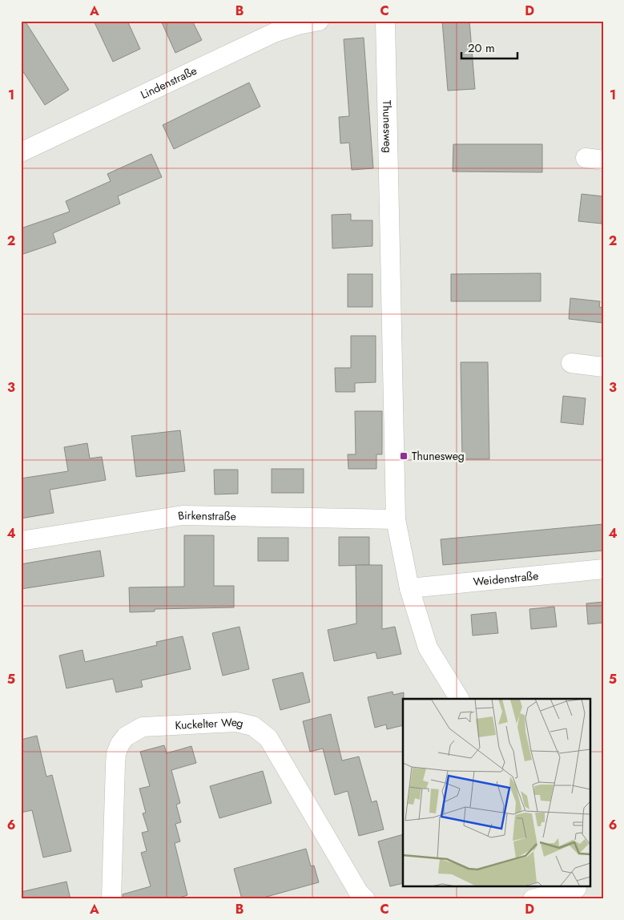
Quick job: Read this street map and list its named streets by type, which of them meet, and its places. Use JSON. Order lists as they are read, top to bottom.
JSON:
{
  "streets": {
    "street": [
      "Lindenstraße",
      "Thunesweg",
      "Birkenstraße",
      "Weidenstraße",
      "Kuckelter Weg"
    ]
  },
  "crossings": [
    ["Thunesweg", "Birkenstraße"],
    ["Thunesweg", "Weidenstraße"]
  ],
  "places": {
    "transit": ["Thunesweg"]
  },
  "scale_bar": "20 m",
  "grid": {
    "columns": [
      "A",
      "B",
      "C",
      "D"
    ],
    "rows": [
      "1",
      "2",
      "3",
      "4",
      "5",
      "6"
    ]
  }
}
